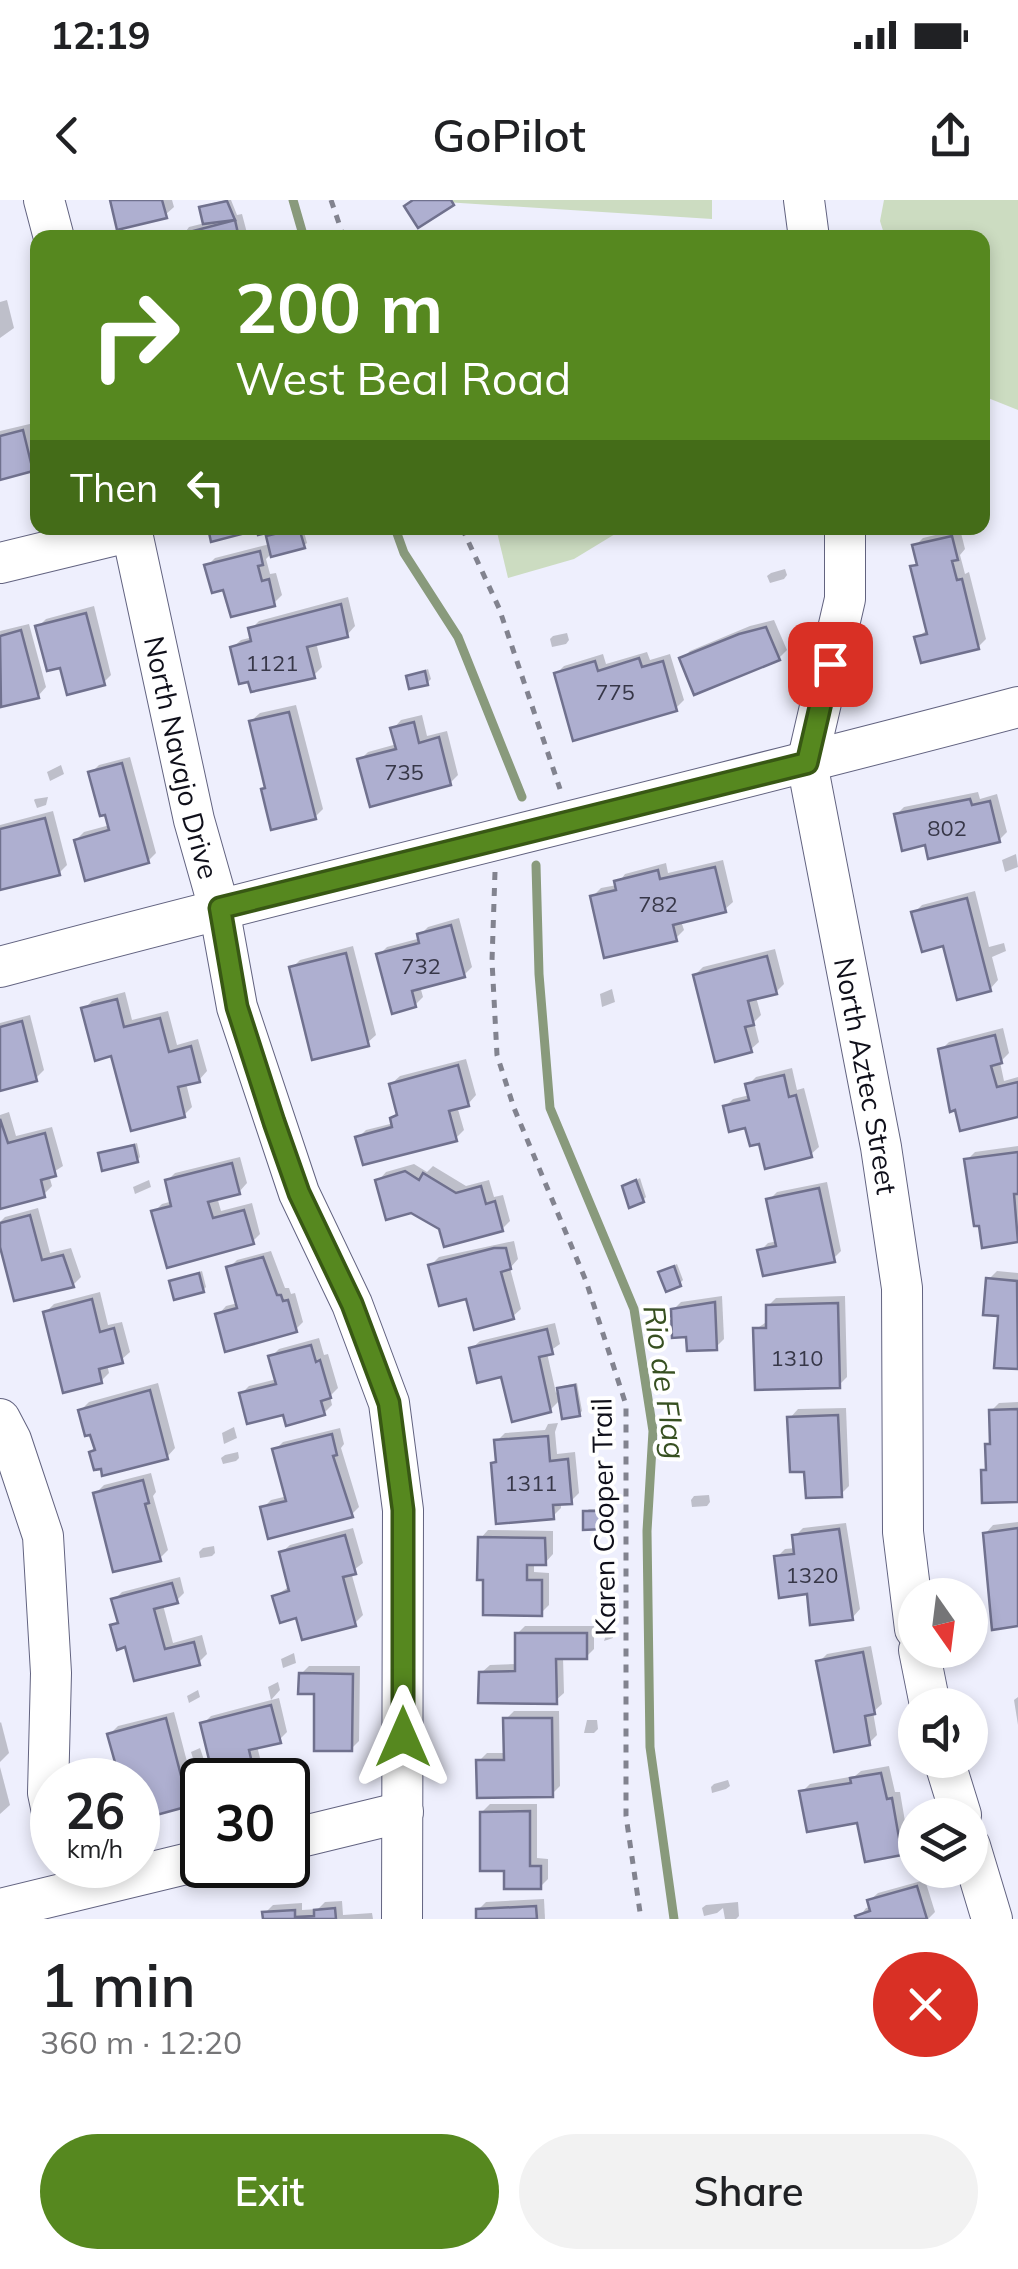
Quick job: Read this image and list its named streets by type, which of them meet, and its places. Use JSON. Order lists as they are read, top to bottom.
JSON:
{
  "streets": {
    "street": ["North Navajo Drive", "North Aztec Street"],
    "path": ["Karen Cooper Trail"]
  },
  "water": ["Rio de Flag"],
  "house_numbers": [
    "1121",
    "775",
    "735",
    "802",
    "782",
    "732",
    "1310",
    "1311",
    "1320"
  ],
  "north": "bottom",
  "page": {
    "status": "12:19",
    "header": "GoPilot",
    "turn": ["200 m", "West Beal Road"],
    "then": "Then",
    "speed": "26 km/h",
    "limit": "30",
    "heading": ["1 min", "360 m · 12:20"],
    "buttons": ["Exit", "Share"]
  }
}
